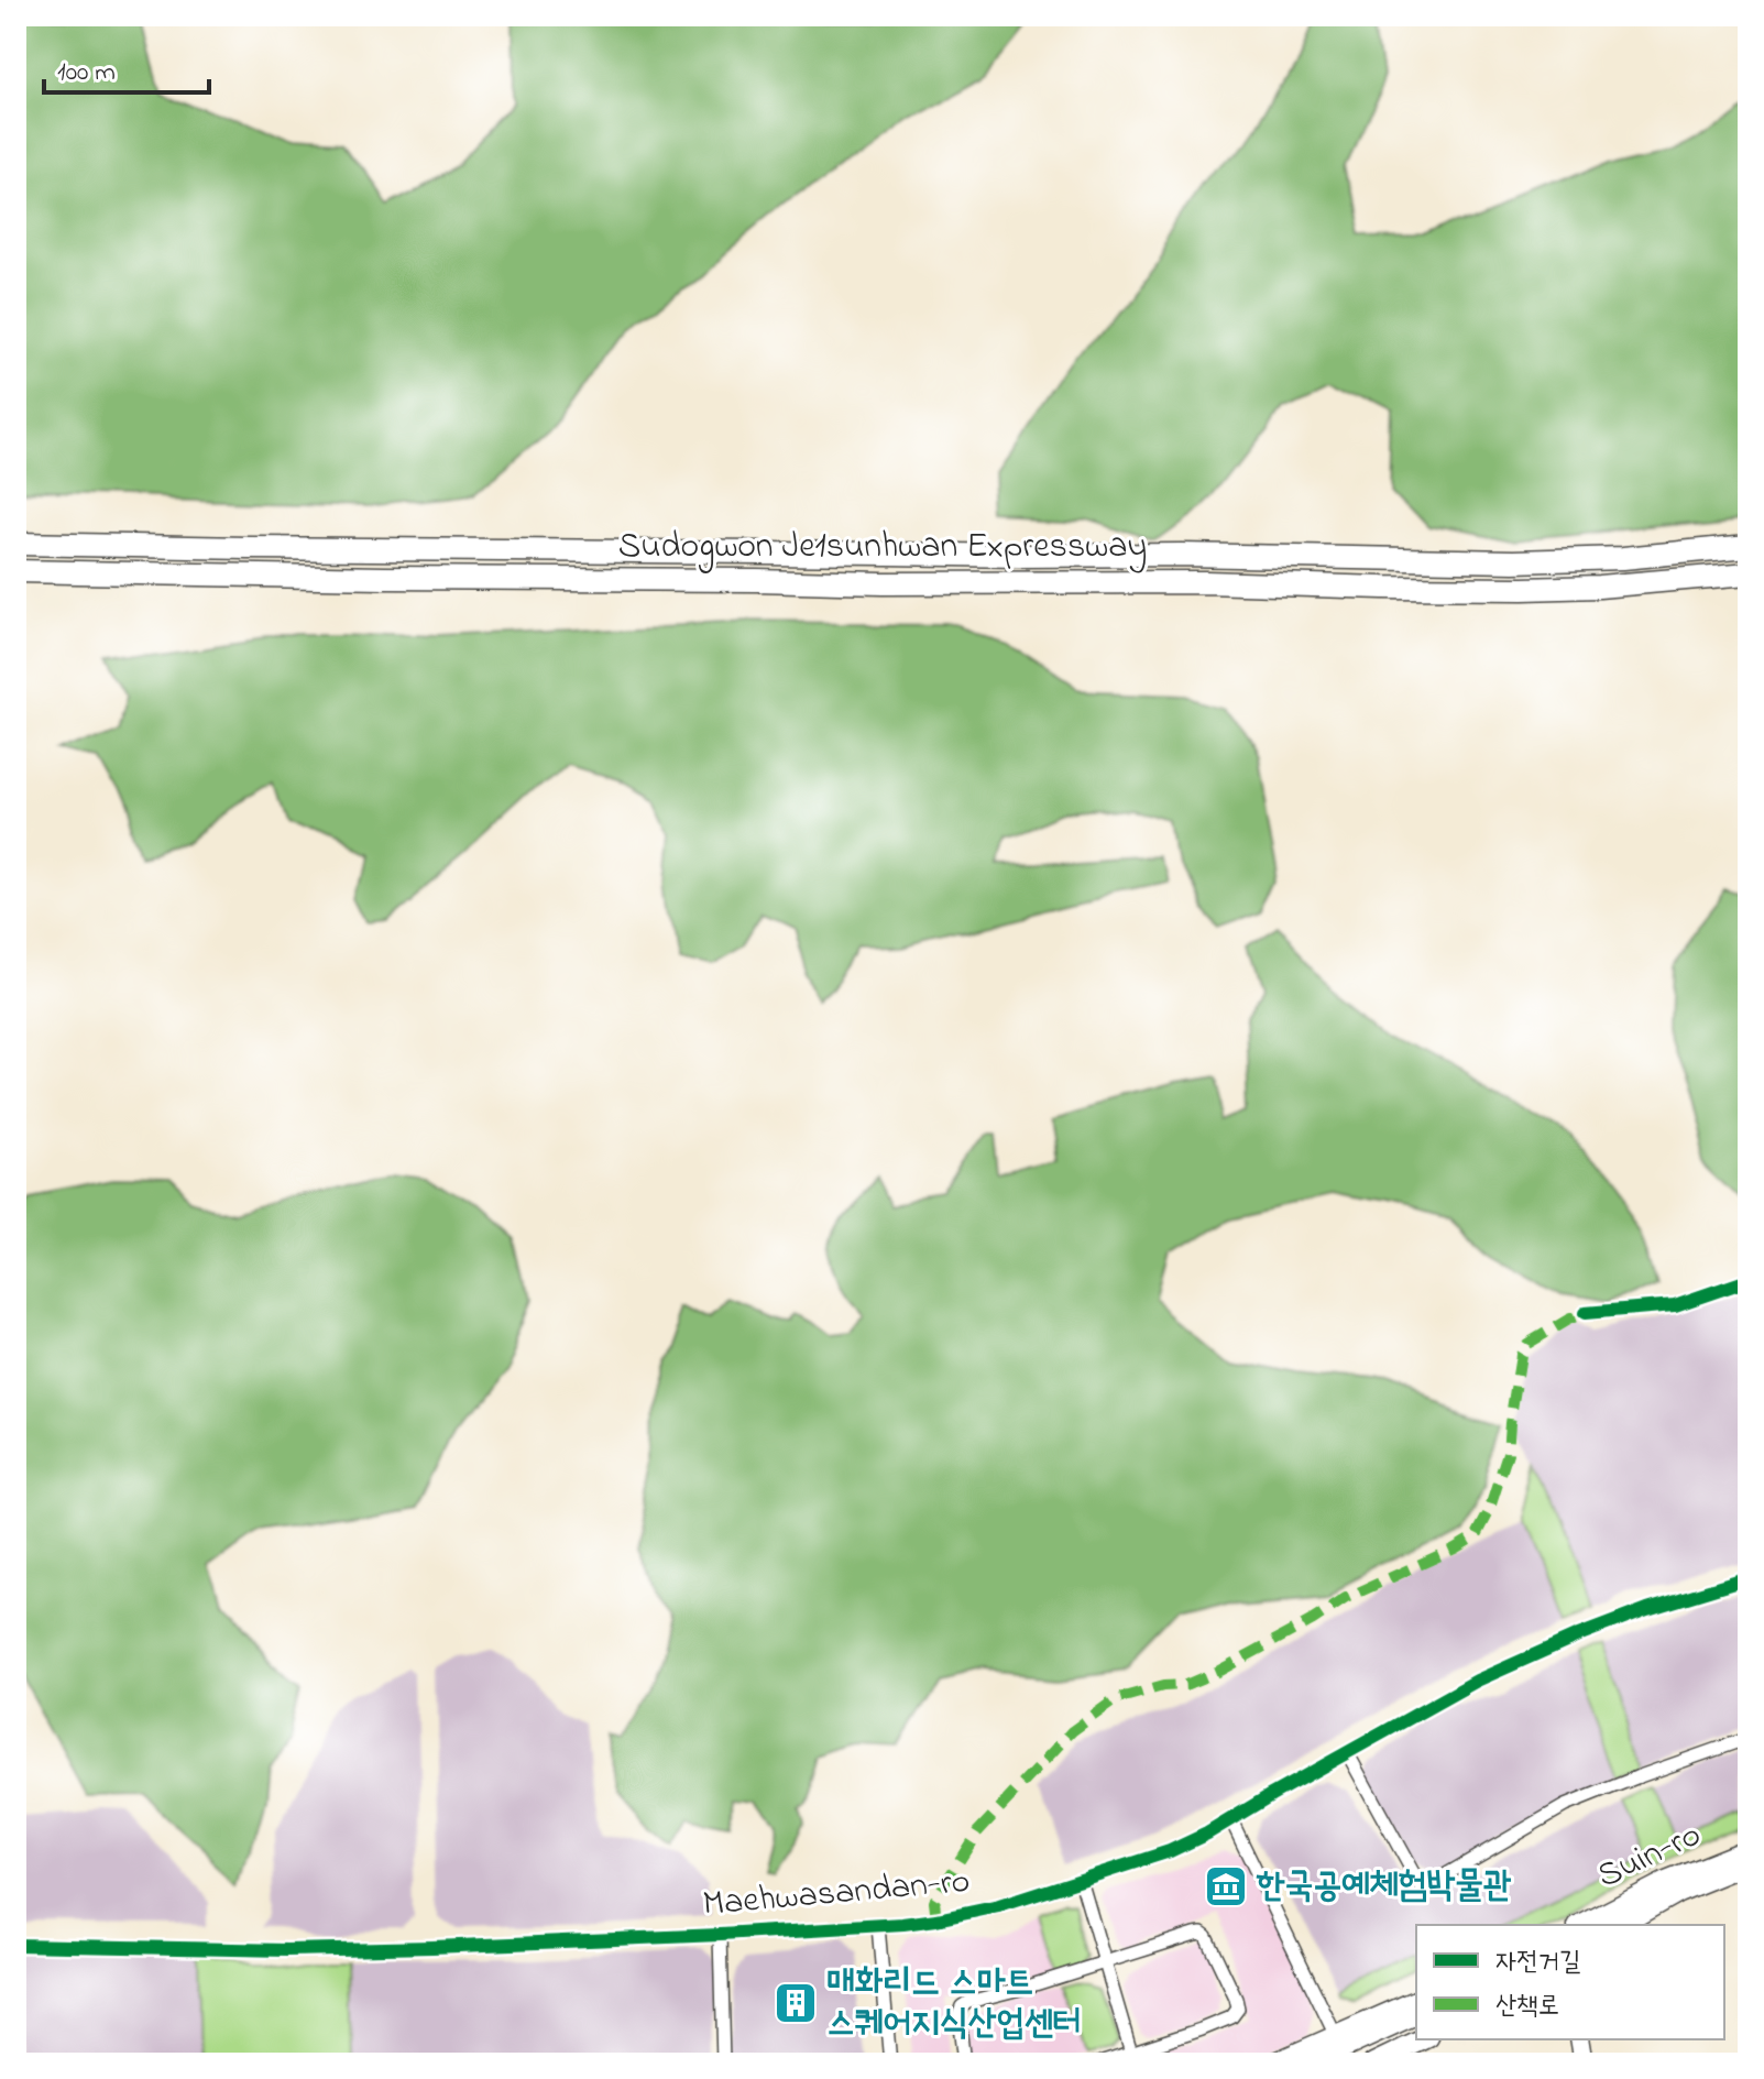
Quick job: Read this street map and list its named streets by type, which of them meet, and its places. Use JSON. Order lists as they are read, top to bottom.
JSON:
{
  "streets": {
    "highway": ["Sudogwon Je1sunhwan Expressway"],
    "main road": ["Suin-ro"],
    "street": ["Maehwasandan-ro"]
  },
  "places": {
    "museum": ["한국공예체험박물관"],
    "building": ["매화리드 스마트 스퀘어지식산업센터"]
  },
  "legend": ["자전거길", "산책로"],
  "scale_bar": "100 m"
}
